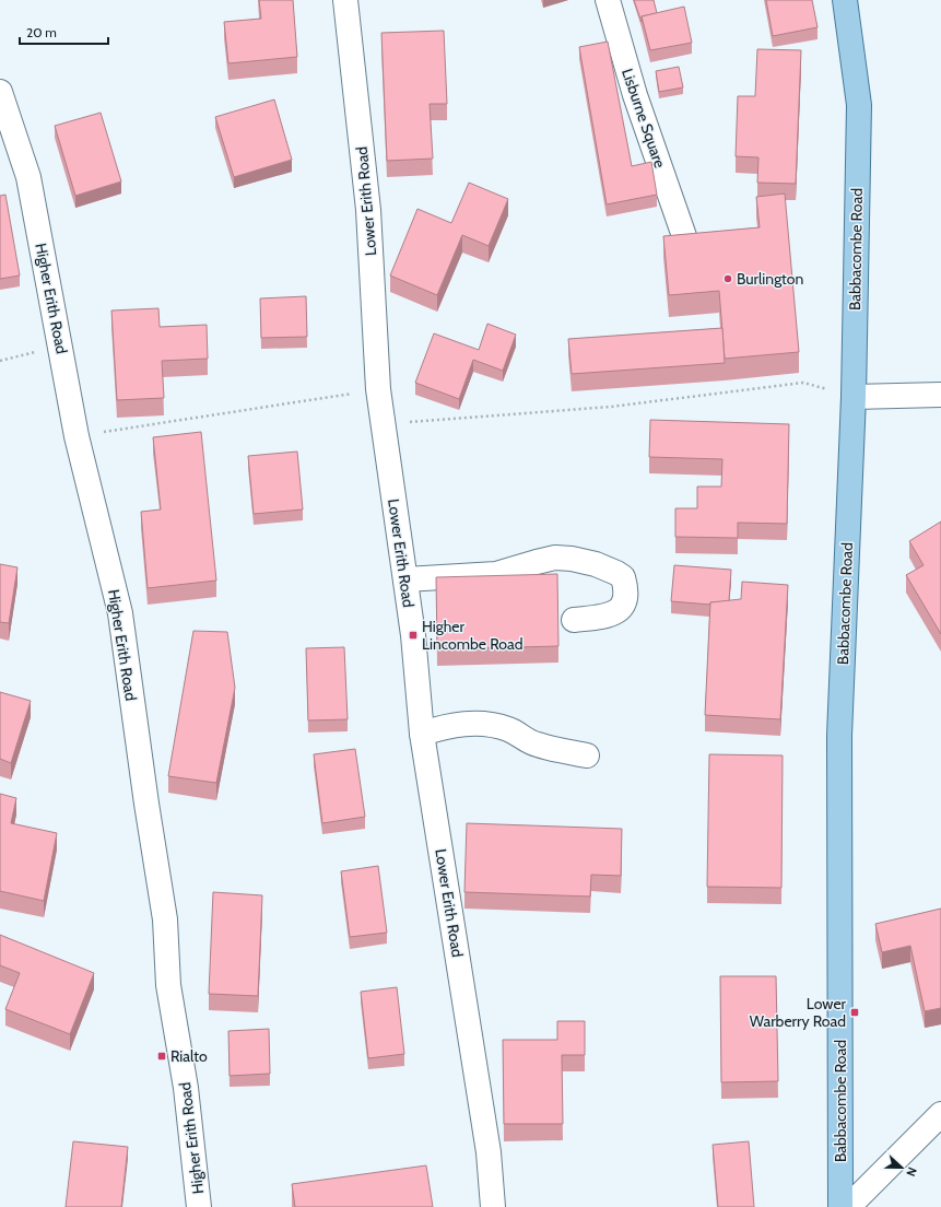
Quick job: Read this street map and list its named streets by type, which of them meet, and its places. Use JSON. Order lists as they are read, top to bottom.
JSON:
{
  "streets": {
    "main road": ["Babbacombe Road"],
    "street": ["Lisburne Square", "Lower Erith Road", "Higher Erith Road"]
  },
  "places": {
    "other": ["Burlington"],
    "transit": ["Higher Lincombe Road", "Lower Warberry Road", "Rialto"]
  },
  "scale_bar": "20 m",
  "north": "right"
}
